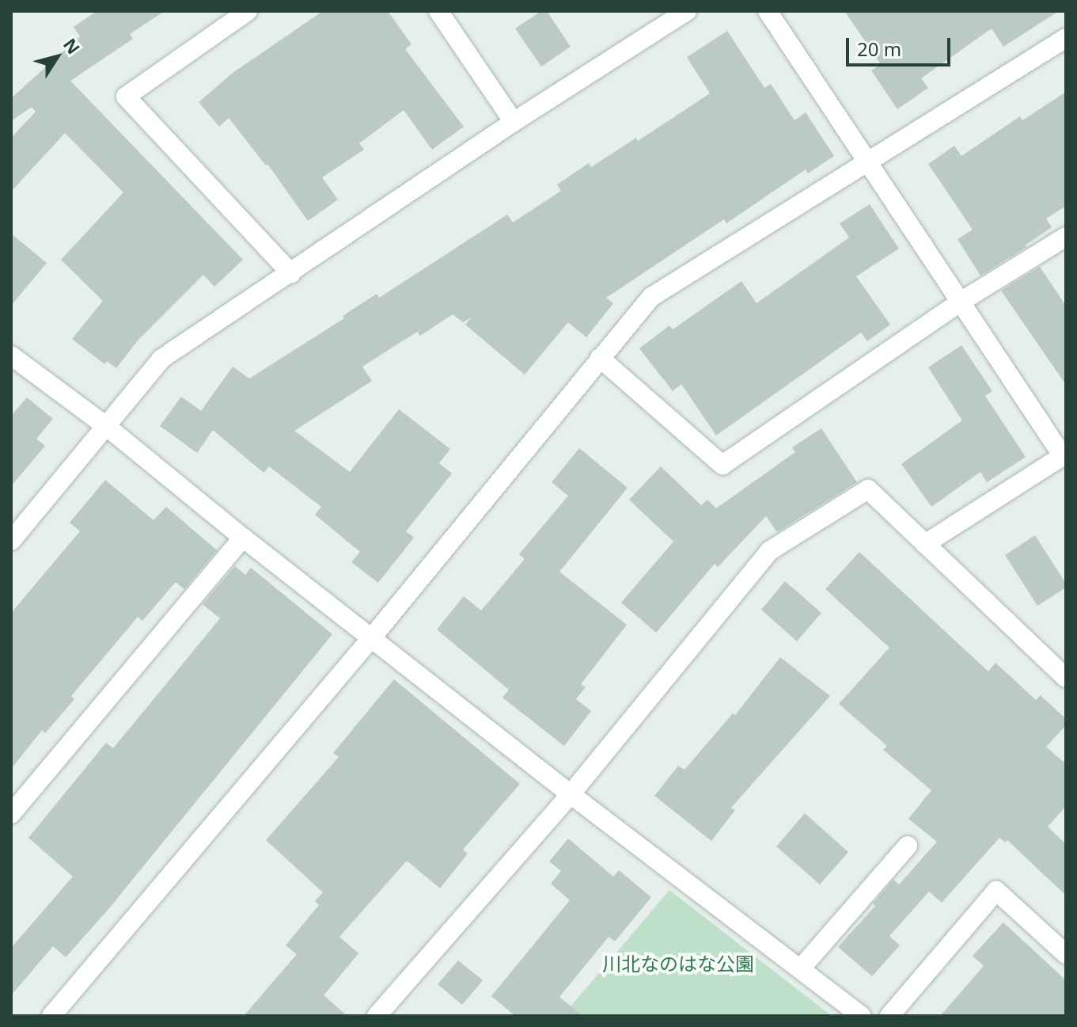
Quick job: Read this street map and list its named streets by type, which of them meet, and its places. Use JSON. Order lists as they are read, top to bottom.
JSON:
{
  "parks": ["川北なのはな公園"],
  "scale_bar": "20 m",
  "north": "top right"
}
